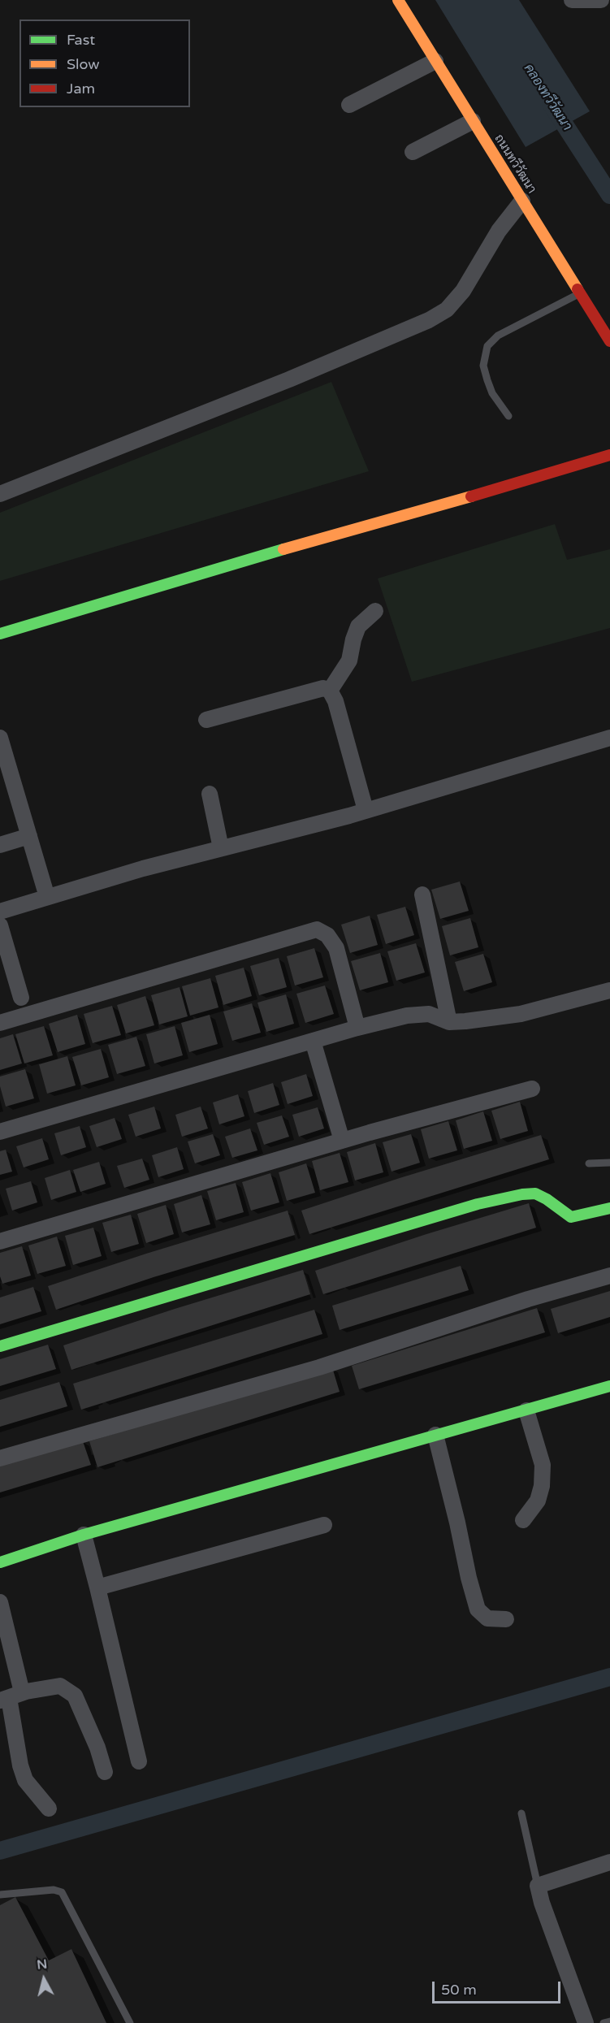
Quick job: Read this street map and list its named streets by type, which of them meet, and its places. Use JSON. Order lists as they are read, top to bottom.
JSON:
{
  "streets": {
    "street": ["ถนนทวีวัฒนา"]
  },
  "water": ["คลองทวีวัฒนา"],
  "legend": ["Fast", "Slow", "Jam"],
  "scale_bar": "50 m",
  "north": "top"
}
